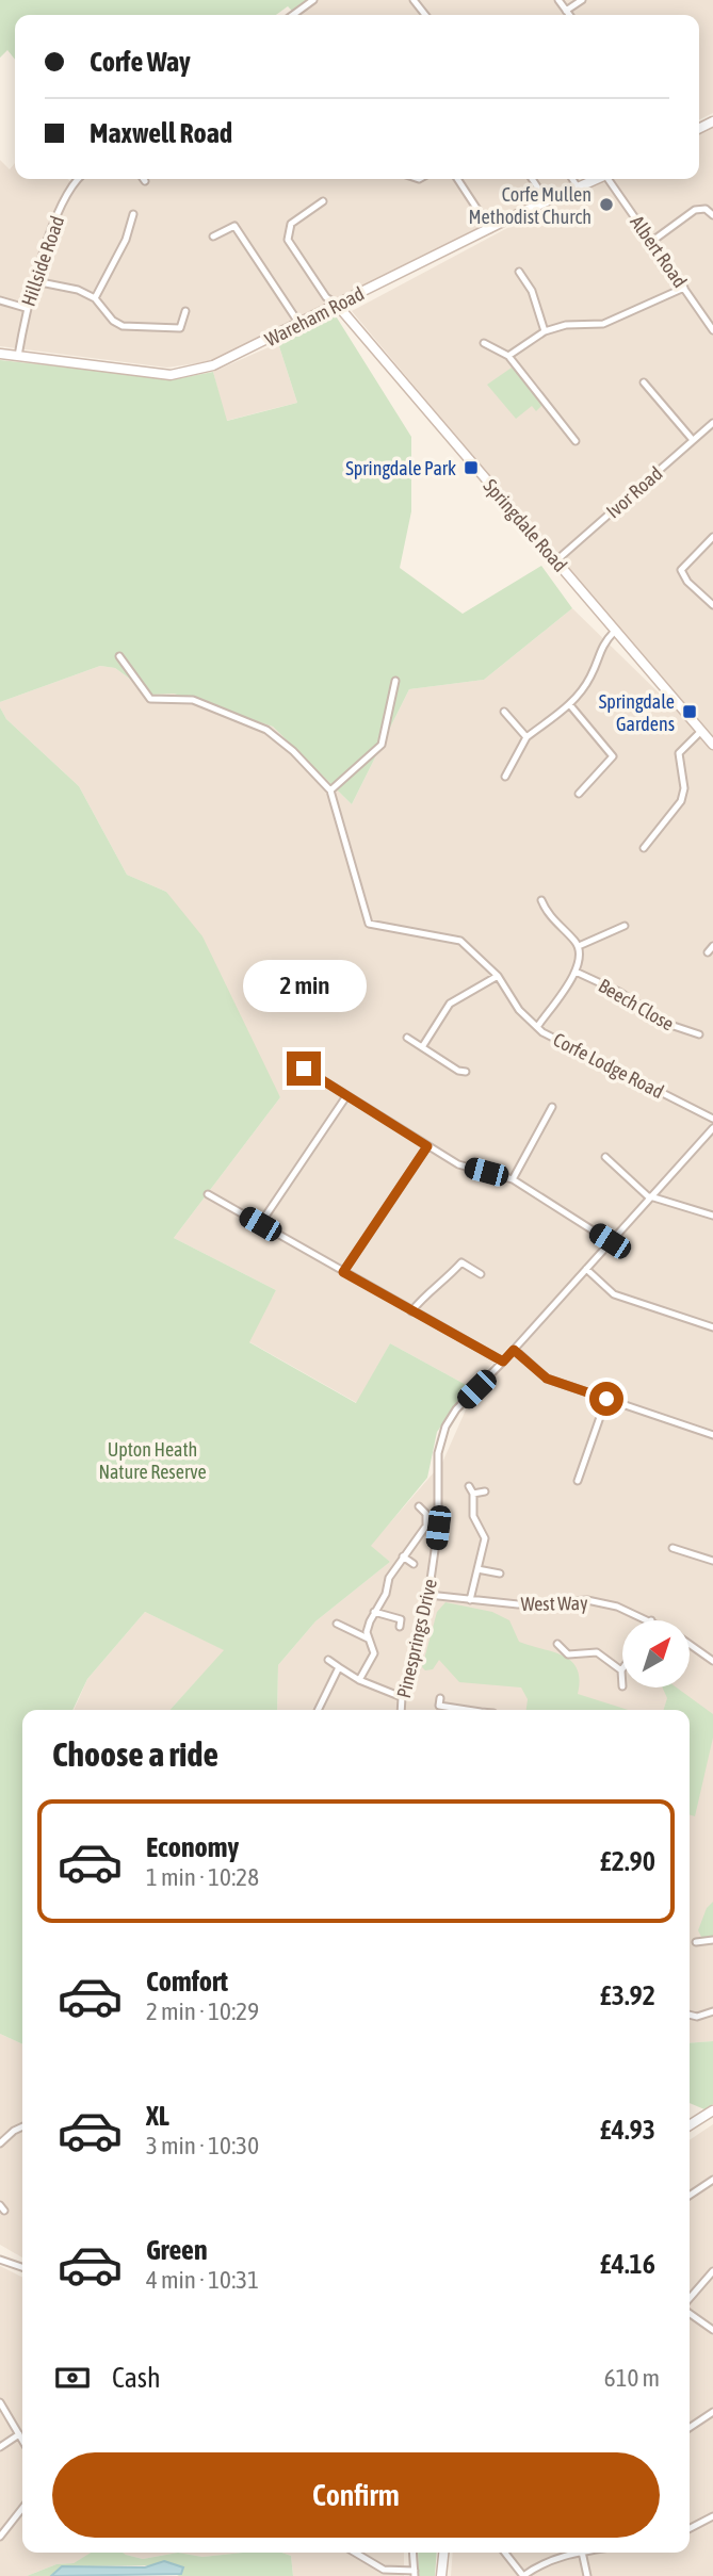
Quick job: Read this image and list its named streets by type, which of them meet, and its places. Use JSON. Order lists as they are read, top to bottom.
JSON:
{
  "streets": {
    "street": [
      "Albert Road",
      "Hillside Road",
      "Wareham Road",
      "Ivor Road",
      "Springdale Road",
      "Beech Close",
      "Corfe Lodge Road",
      "West Way",
      "Pinesprings Drive"
    ]
  },
  "crossings": [
    ["Hillside Road", "Wareham Road"],
    ["Wareham Road", "Springdale Road"],
    ["Ivor Road", "Springdale Road"],
    ["Beech Close", "Corfe Lodge Road"],
    ["West Way", "Pinesprings Drive"]
  ],
  "parks": ["Upton Heath Nature Reserve"],
  "places": {
    "other": ["Corfe Mullen Methodist Church"],
    "transit": ["Springdale Park", "Springdale Gardens"]
  },
  "north": "top right",
  "page": {
    "banner": ["Corfe Way", "Maxwell Road"],
    "bubble": "2 min",
    "heading": "Choose a ride",
    "list": [
      {
        "name": "Economy",
        "note": "1 min · 10:28",
        "value": "£2.90"
      },
      {
        "name": "Comfort",
        "note": "2 min · 10:29",
        "value": "£3.92"
      },
      {
        "name": "XL",
        "note": "3 min · 10:30",
        "value": "£4.93"
      },
      {
        "name": "Green",
        "note": "4 min · 10:31",
        "value": "£4.16"
      }
    ],
    "pay": ["Cash", "610 m"],
    "buttons": "Confirm"
  }
}
